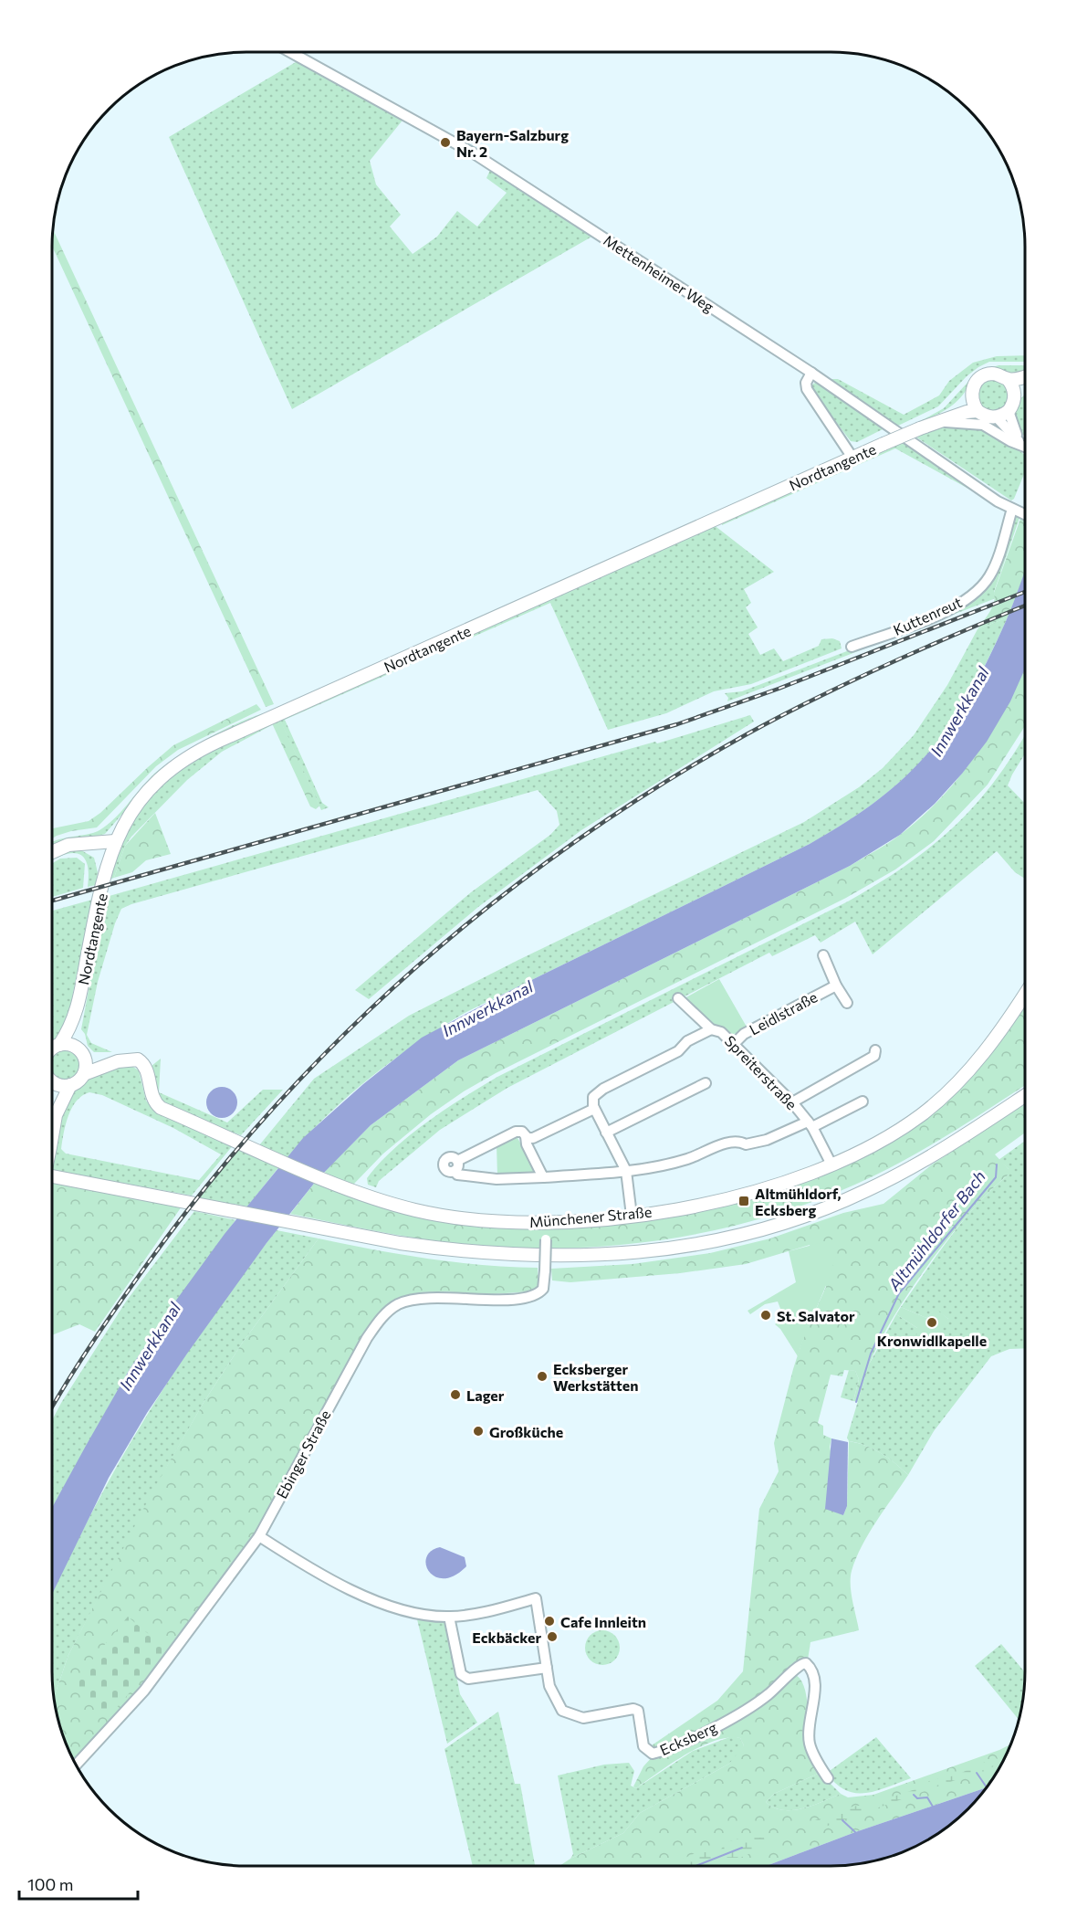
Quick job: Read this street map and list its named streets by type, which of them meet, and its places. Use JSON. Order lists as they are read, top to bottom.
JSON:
{
  "streets": {
    "main road": ["Nordtangente", "Münchener Straße"],
    "street": [
      "Mettenheimer Weg",
      "Kuttenreut",
      "Leidlstraße",
      "Spreiterstraße",
      "Ebinger Straße",
      "Ecksberg"
    ]
  },
  "crossings": [
    ["Mettenheimer Weg", "Kuttenreut"],
    ["Nordtangente", "Münchener Straße"],
    ["Leidlstraße", "Spreiterstraße"],
    ["Spreiterstraße", "Münchener Straße"],
    ["Münchener Straße", "Ebinger Straße"]
  ],
  "water": ["Innwerkkanal", "Altmühldorfer Bach"],
  "places": {
    "other": [
      "Bayern-Salzburg Nr. 2",
      "St. Salvator",
      "Kronwidlkapelle",
      "Ecksberger Werkstätten",
      "Lager",
      "Großküche",
      "Cafe Innleitn",
      "Eckbäcker"
    ],
    "transit": ["Altmühldorf, Ecksberg"]
  },
  "scale_bar": "100 m"
}
